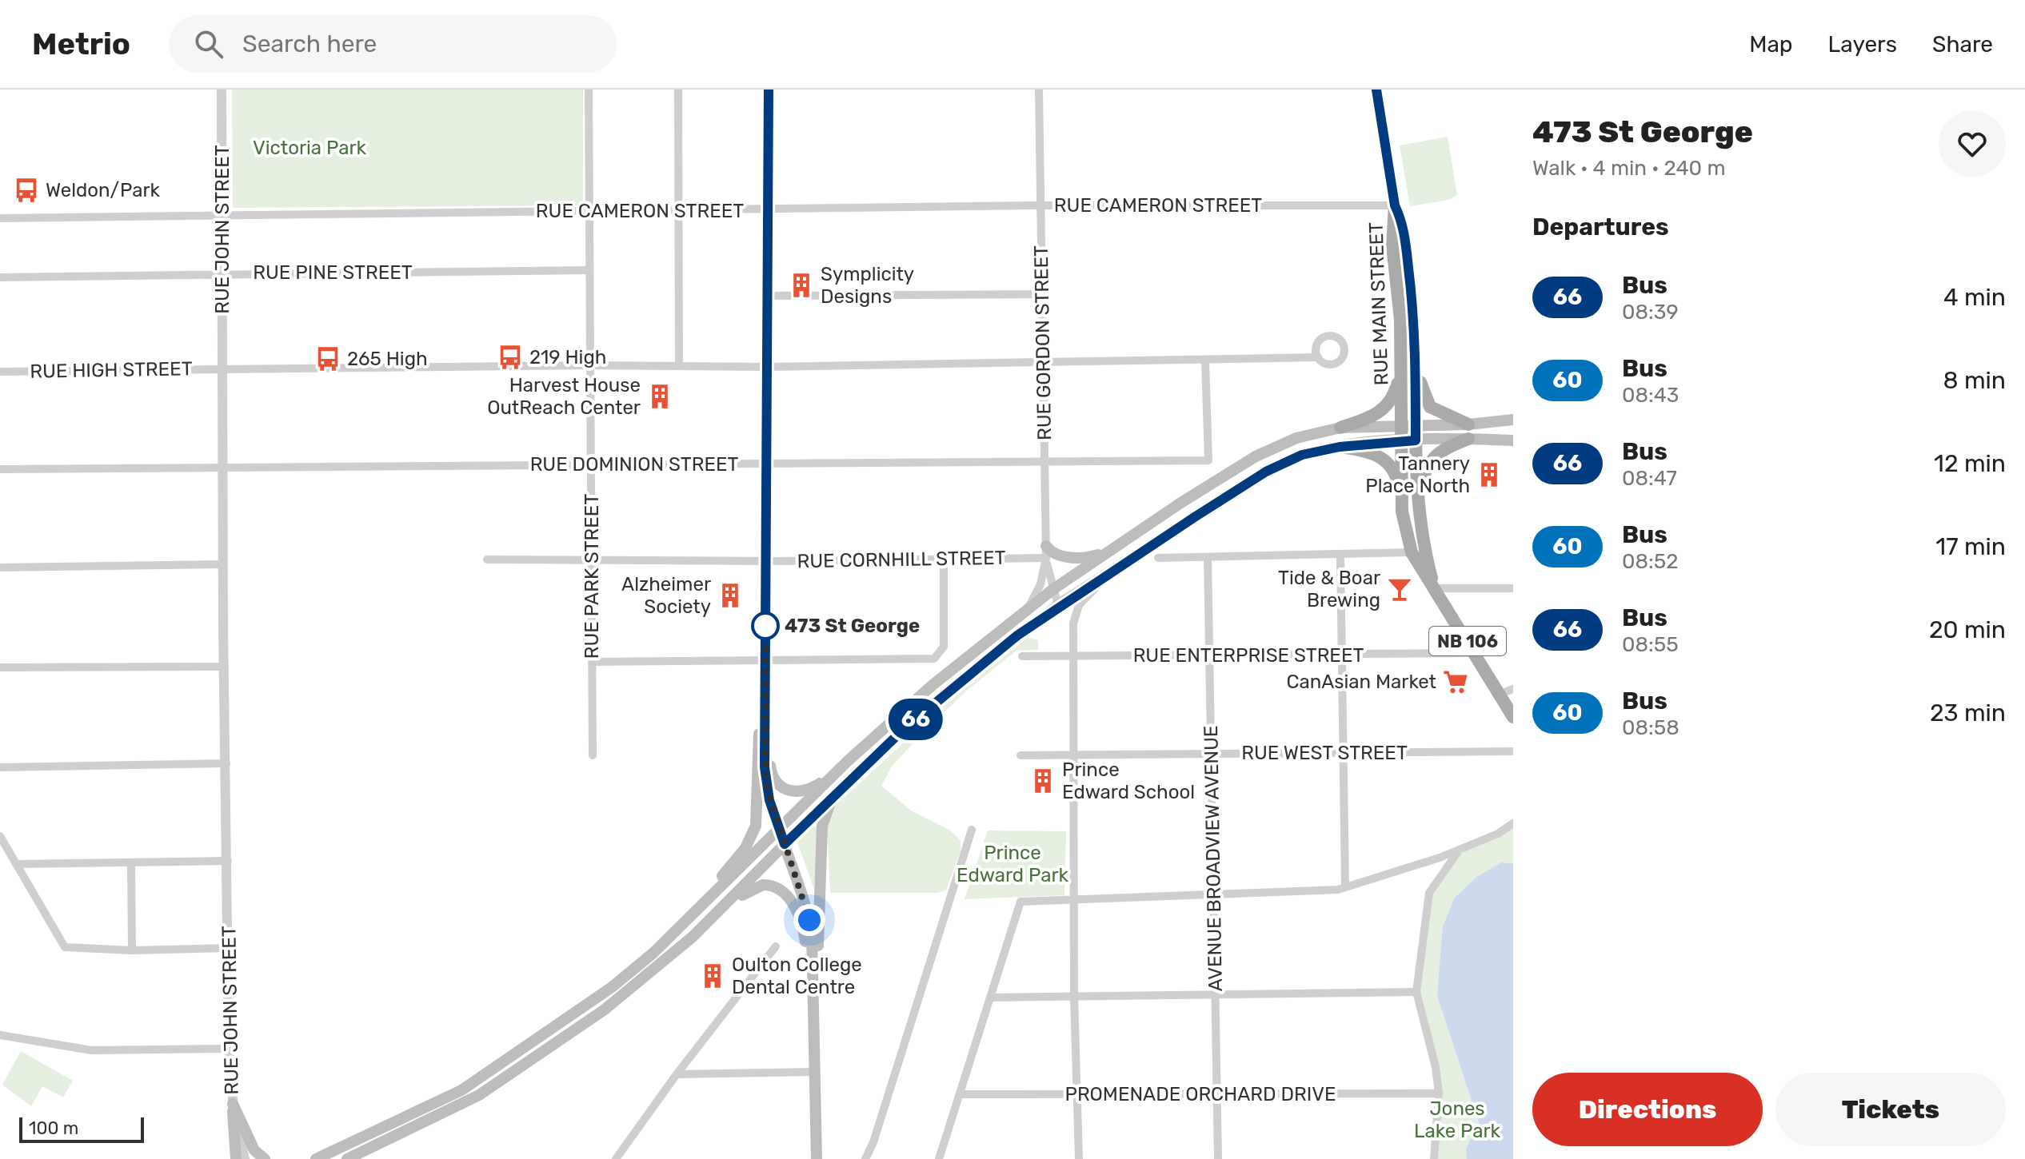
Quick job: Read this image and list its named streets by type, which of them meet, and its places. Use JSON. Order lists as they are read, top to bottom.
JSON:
{
  "streets": {
    "main road": ["RUE MAIN STREET", "NB 106"],
    "street": [
      "RUE CAMERON STREET",
      "RUE JOHN STREET",
      "RUE PINE STREET",
      "RUE GORDON STREET",
      "RUE HIGH STREET",
      "RUE DOMINION STREET",
      "RUE CORNHILL STREET",
      "RUE PARK STREET",
      "RUE ENTERPRISE STREET",
      "RUE WEST STREET",
      "AVENUE BROADVIEW AVENUE",
      "PROMENADE ORCHARD DRIVE"
    ]
  },
  "crossings": [
    ["RUE CAMERON STREET", "RUE JOHN STREET"],
    ["RUE CAMERON STREET", "RUE MAIN STREET"],
    ["RUE CAMERON STREET", "RUE GORDON STREET"],
    ["RUE CAMERON STREET", "RUE PARK STREET"],
    ["RUE CAMERON STREET", "NB 106"],
    ["RUE JOHN STREET", "RUE PINE STREET"],
    ["RUE JOHN STREET", "RUE HIGH STREET"],
    ["RUE JOHN STREET", "RUE DOMINION STREET"],
    ["RUE PINE STREET", "RUE PARK STREET"],
    ["RUE MAIN STREET", "NB 106"],
    ["RUE MAIN STREET", "RUE ENTERPRISE STREET"],
    ["RUE GORDON STREET", "RUE HIGH STREET"],
    ["RUE GORDON STREET", "RUE DOMINION STREET"],
    ["RUE GORDON STREET", "RUE CORNHILL STREET"],
    ["RUE HIGH STREET", "RUE DOMINION STREET"],
    ["RUE HIGH STREET", "RUE PARK STREET"],
    ["RUE DOMINION STREET", "RUE PARK STREET"],
    ["RUE CORNHILL STREET", "RUE PARK STREET"],
    ["RUE ENTERPRISE STREET", "AVENUE BROADVIEW AVENUE"],
    ["RUE WEST STREET", "AVENUE BROADVIEW AVENUE"],
    ["AVENUE BROADVIEW AVENUE", "PROMENADE ORCHARD DRIVE"]
  ],
  "parks": ["Victoria Park", "Prince Edward Park", "Jones Lake Park"],
  "places": {
    "bus stop": ["Weldon/Park", "219 High", "265 High"],
    "building": [
      "Symplicity Designs",
      "Harvest House OutReach Center",
      "Tannery Place North",
      "Alzheimer Society",
      "Prince Edward School",
      "Oulton College Dental Centre"
    ],
    "bar": ["Tide & Boar Brewing"],
    "other": ["473 St George"],
    "supermarket": ["CanAsian Market"]
  },
  "lines": ["bus line 66"],
  "scale_bar": "100 m",
  "page": {
    "header": "Metrio",
    "search": "Search here",
    "nav": ["Map", "Layers", "Share"],
    "on_map": "66",
    "heading": [
      ["473 St George", "Walk · 4 min · 240 m"],
      "Departures"
    ],
    "list": [
      {
        "mark": "66",
        "name": "Bus",
        "note": "08:39",
        "value": "4 min"
      },
      {
        "mark": "60",
        "name": "Bus",
        "note": "08:43",
        "value": "8 min"
      },
      {
        "mark": "66",
        "name": "Bus",
        "note": "08:47",
        "value": "12 min"
      },
      {
        "mark": "60",
        "name": "Bus",
        "note": "08:52",
        "value": "17 min"
      },
      {
        "mark": "66",
        "name": "Bus",
        "note": "08:55",
        "value": "20 min"
      },
      {
        "mark": "60",
        "name": "Bus",
        "note": "08:58",
        "value": "23 min"
      }
    ],
    "buttons": ["Directions", "Tickets"],
    "scale": "100 m"
  }
}
